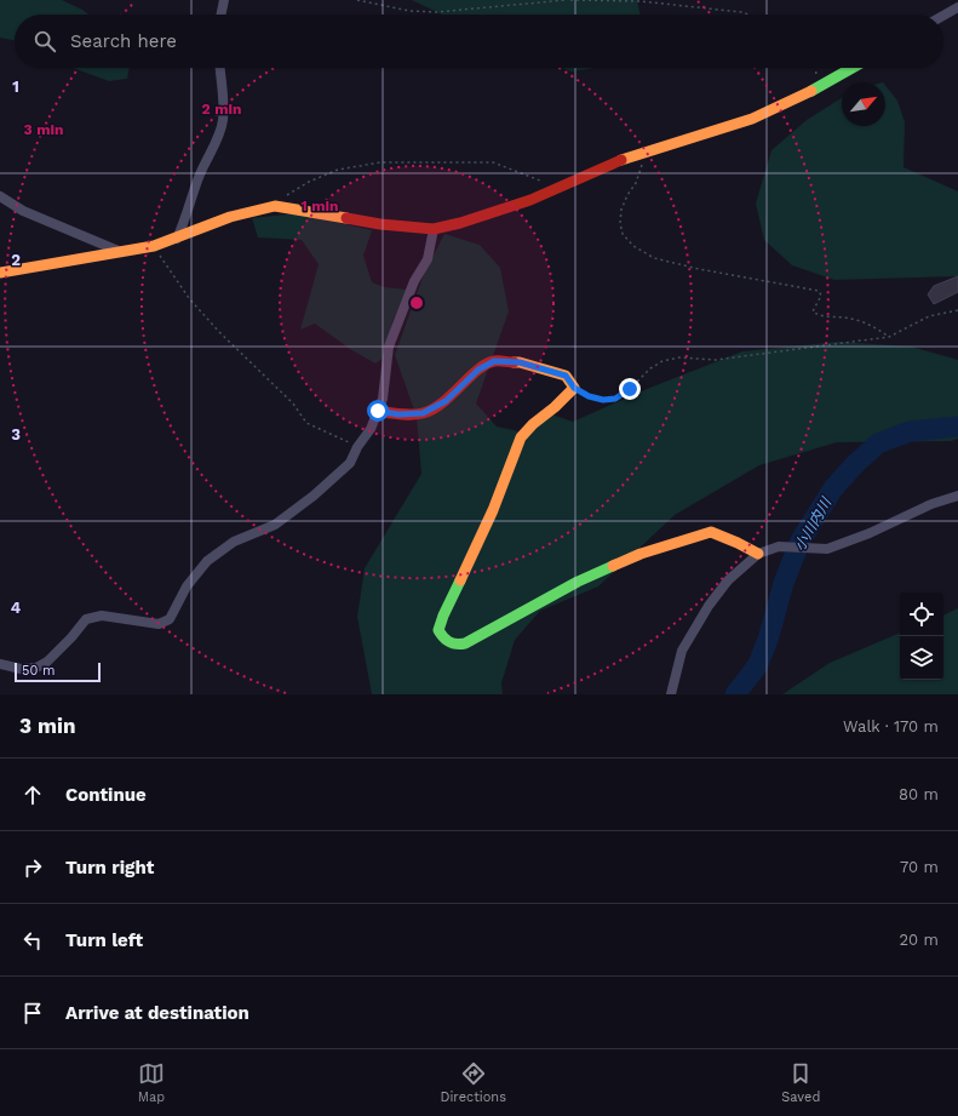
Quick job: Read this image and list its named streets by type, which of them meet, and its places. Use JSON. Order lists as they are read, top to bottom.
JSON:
{
  "water": ["小川内川"],
  "scale_bar": "50 m",
  "north": "top right",
  "page": {
    "search": "Search here",
    "scale": "50 m",
    "heading": ["3 min", "Walk · 170 m"],
    "list": [
      ["Continue", "80 m"],
      ["Turn right", "70 m"],
      ["Turn left", "20 m"],
      "Arrive at destination"
    ],
    "nav": ["Map", "Directions", "Saved"]
  },
  "grid": {
    "rows": [
      "1",
      "2",
      "3",
      "4"
    ]
  },
  "rings": ["2 min", "3 min", "1 min"]
}
